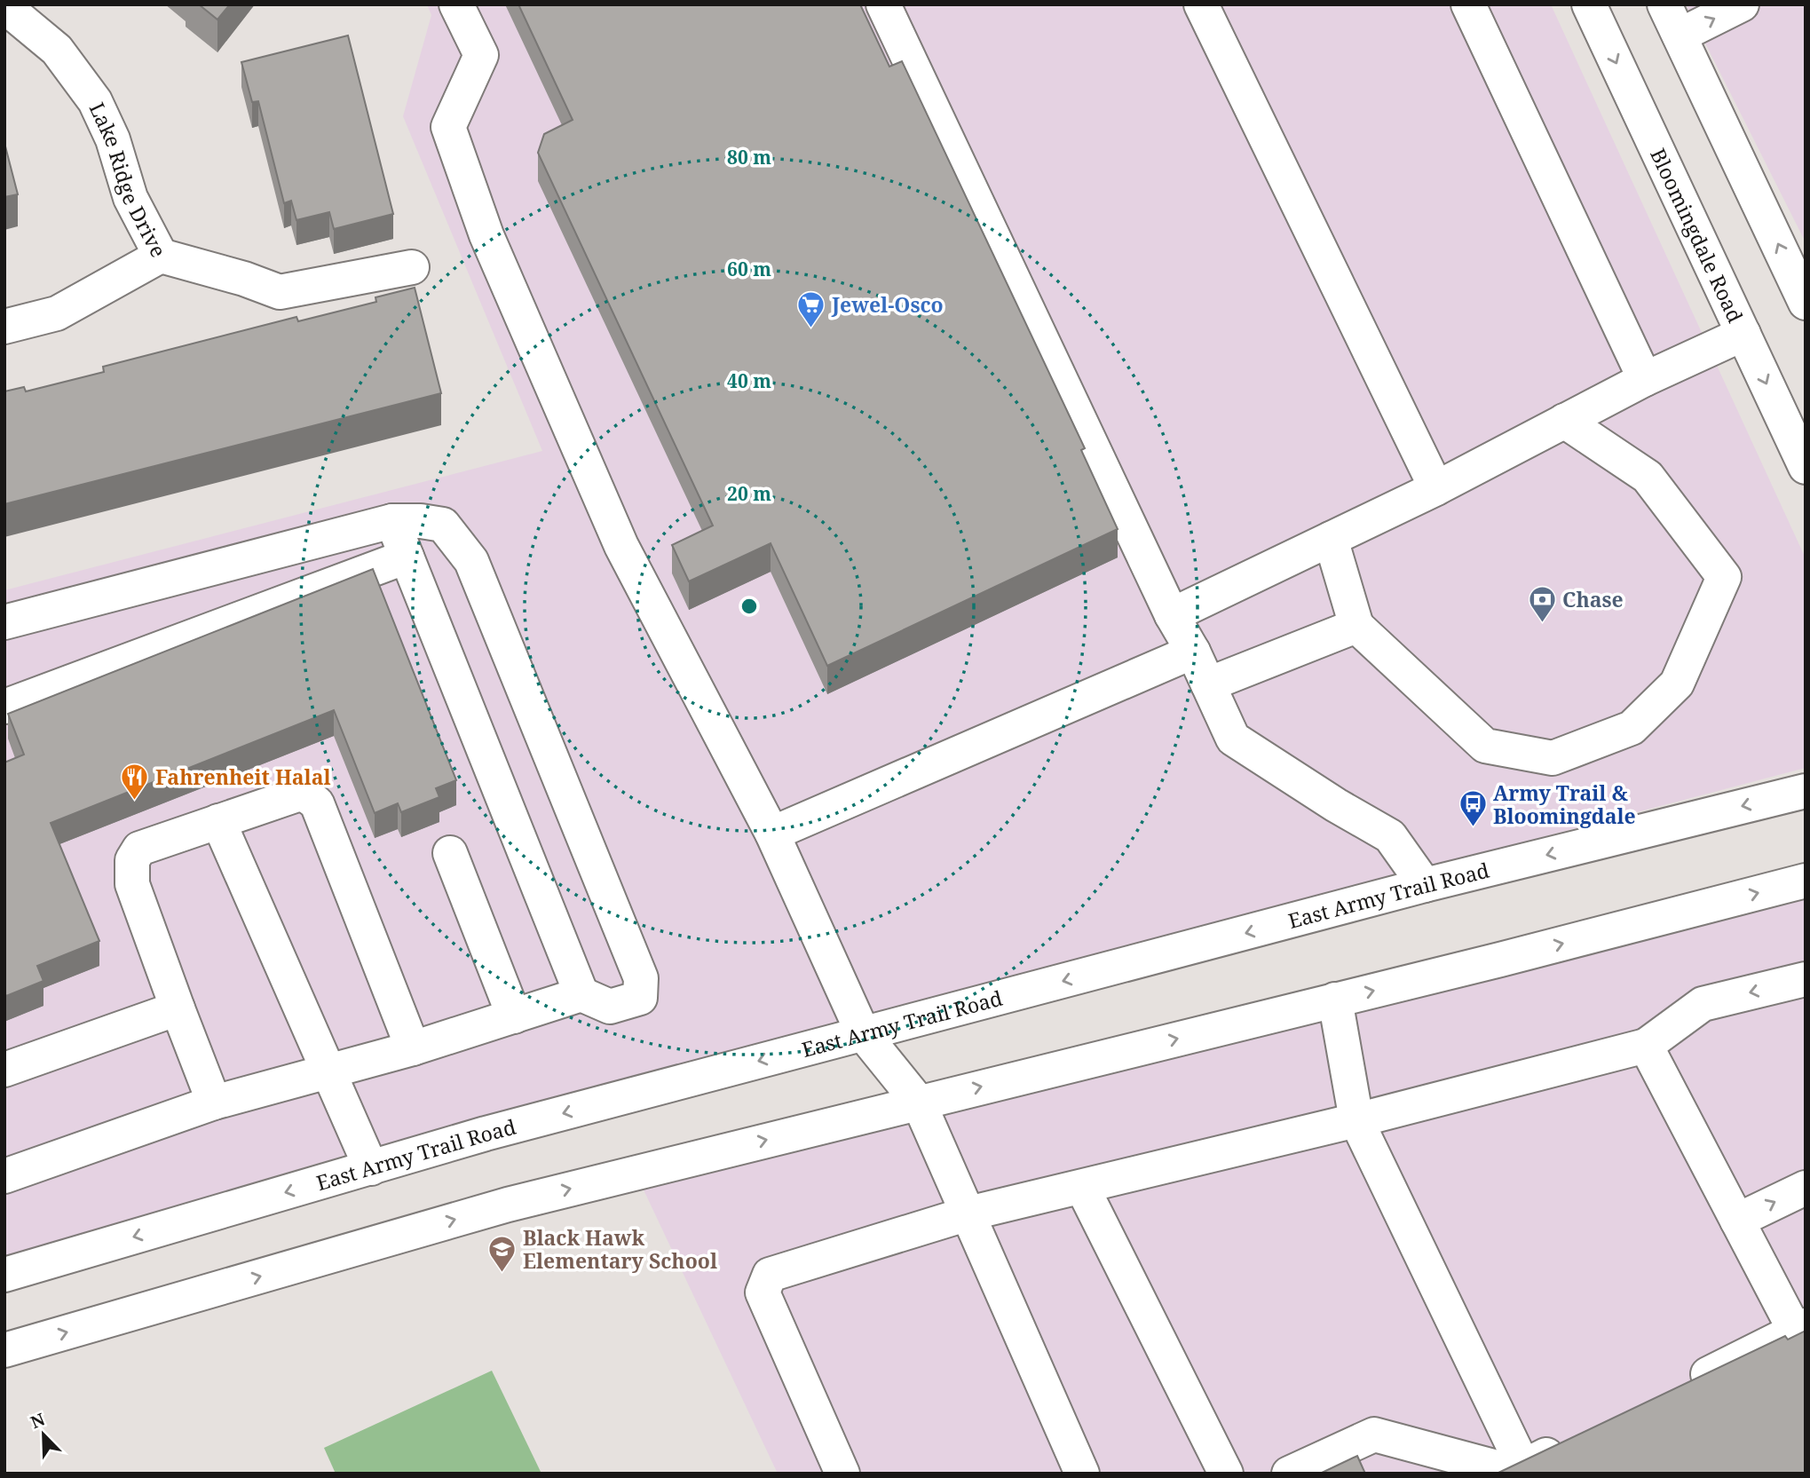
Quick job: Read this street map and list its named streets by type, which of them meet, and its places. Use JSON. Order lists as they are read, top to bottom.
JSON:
{
  "streets": {
    "main road": ["Lake Ridge Drive", "Bloomingdale Road", "East Army Trail Road"]
  },
  "places": {
    "supermarket": ["Jewel-Osco"],
    "bank": ["Chase"],
    "restaurant": ["Fahrenheit Halal"],
    "bus stop": ["Army Trail & Bloomingdale"],
    "school or university": ["Black Hawk Elementary School"]
  },
  "north": "top left",
  "rings": [
    "80 m",
    "60 m",
    "40 m",
    "20 m"
  ]
}
